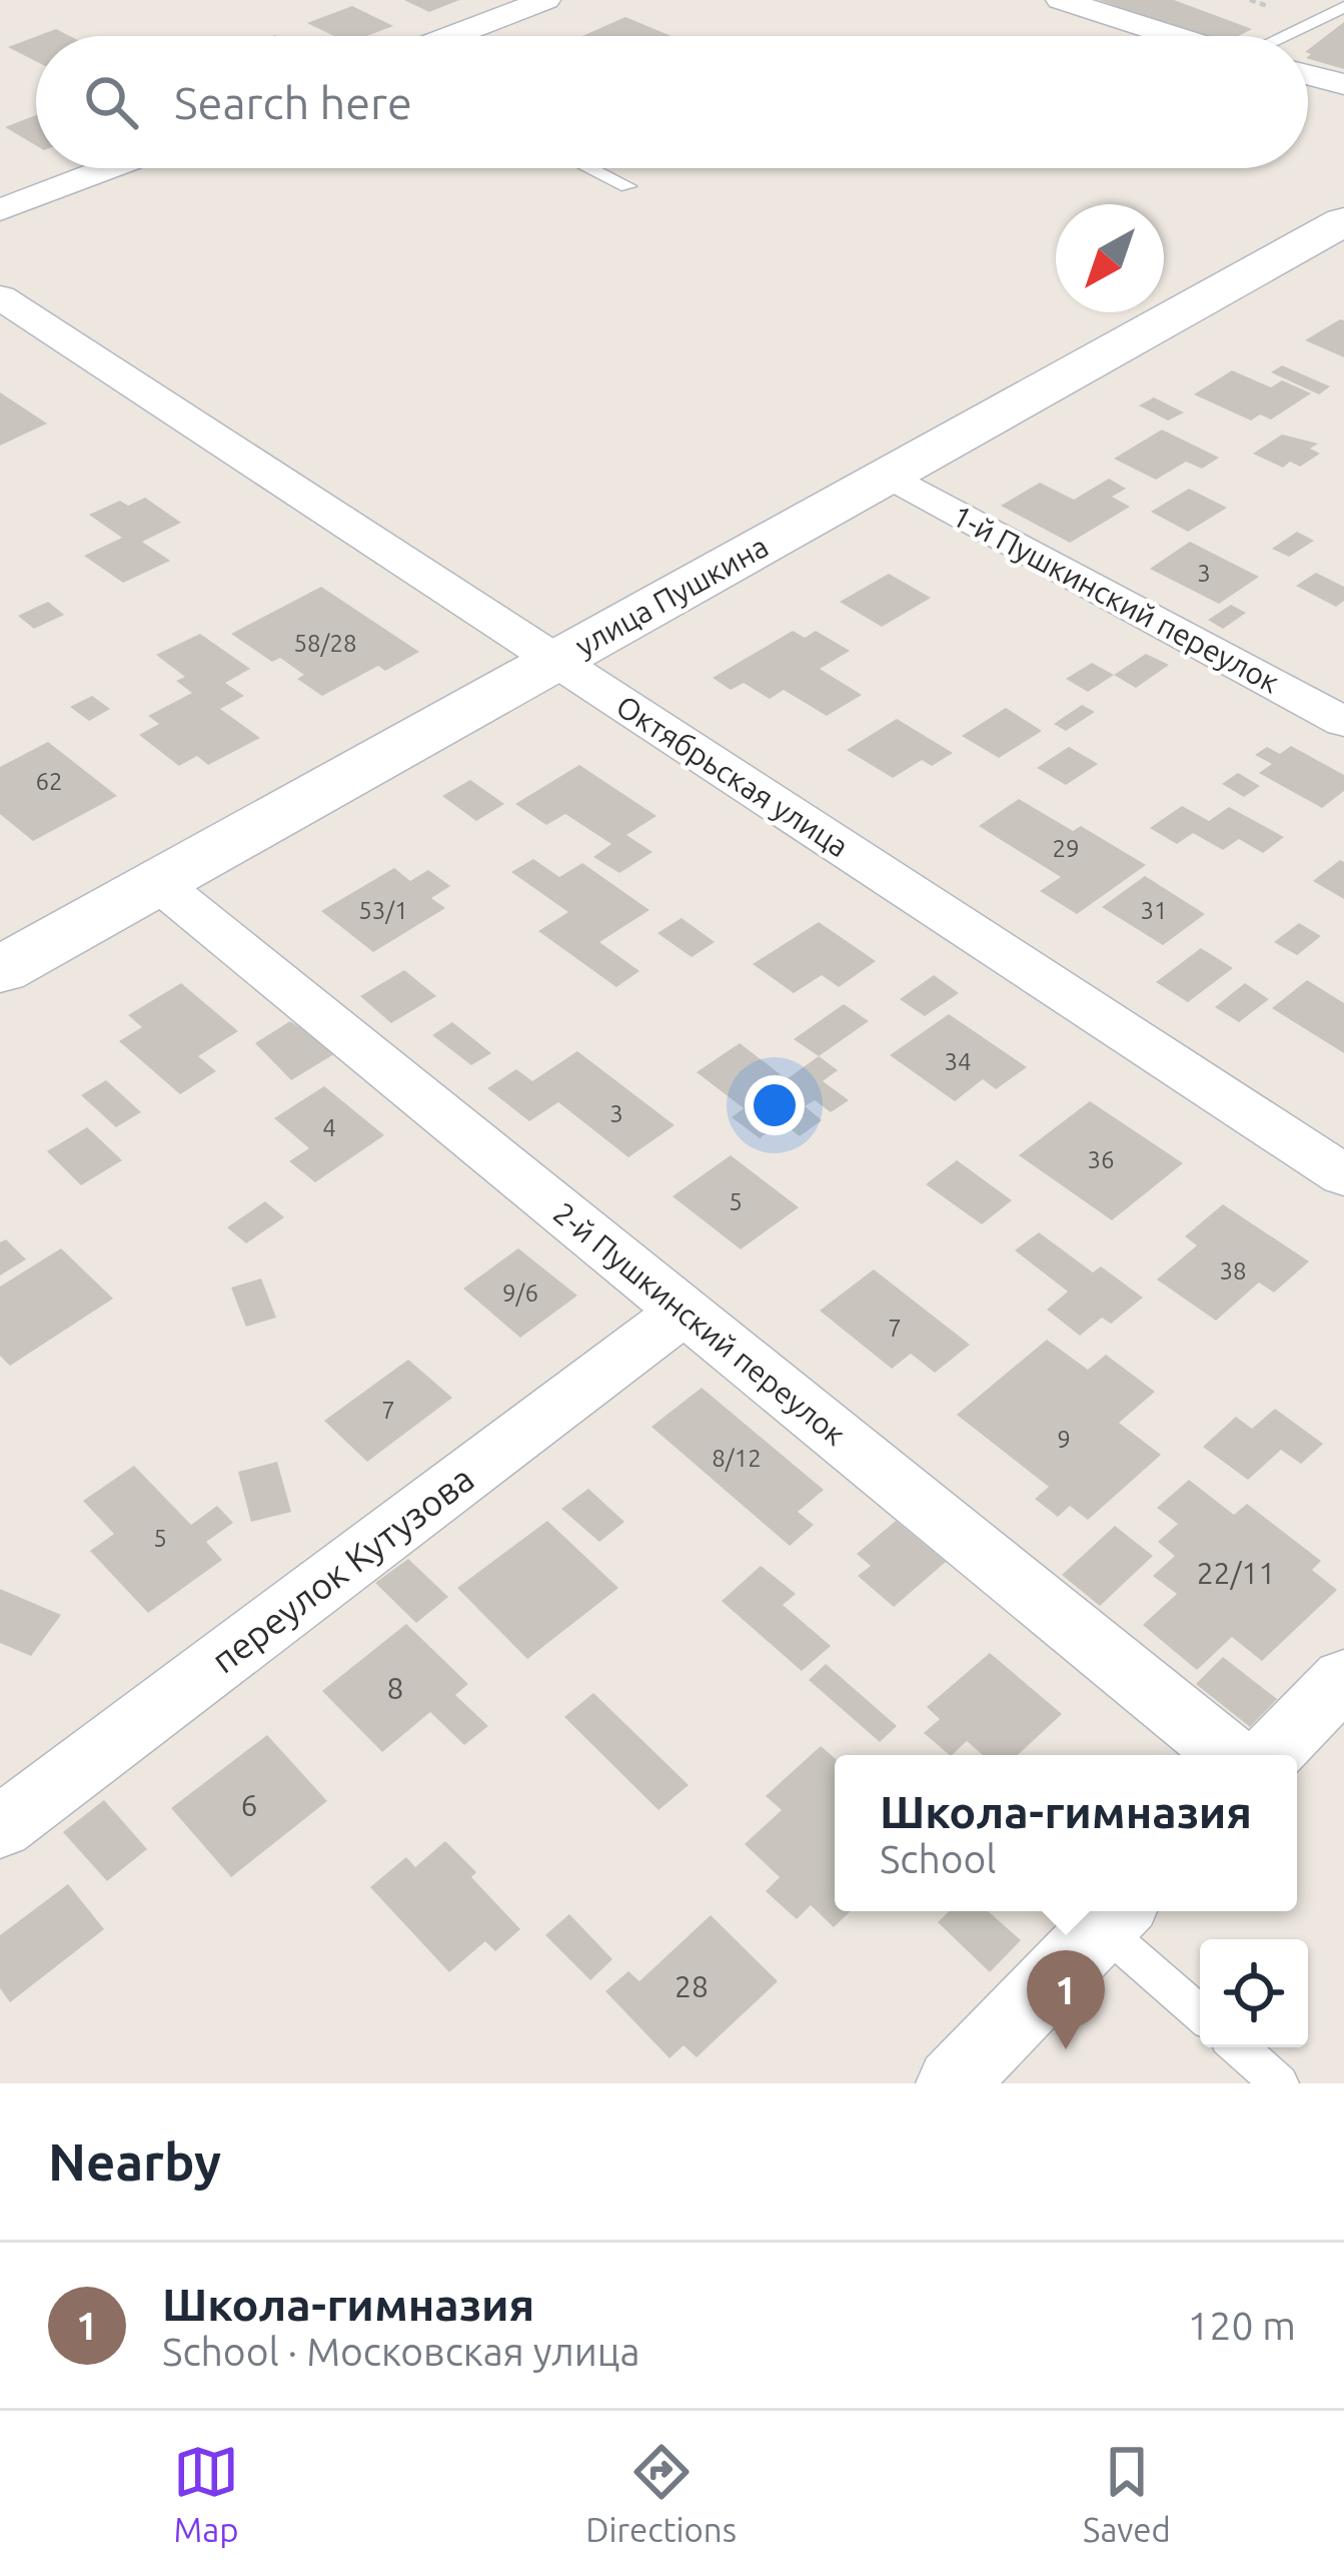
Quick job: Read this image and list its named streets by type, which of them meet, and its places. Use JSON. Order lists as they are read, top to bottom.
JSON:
{
  "streets": {
    "street": [
      "улица Пушкина",
      "1-й Пушкинский переулок",
      "Октябрьская улица",
      "2-й Пушкинский переулок",
      "переулок Кутузова"
    ]
  },
  "crossings": [
    ["улица Пушкина", "1-й Пушкинский переулок"],
    ["улица Пушкина", "Октябрьская улица"],
    ["улица Пушкина", "2-й Пушкинский переулок"],
    ["2-й Пушкинский переулок", "переулок Кутузова"]
  ],
  "house_numbers": [
    "3",
    "58/28",
    "62",
    "29",
    "53/1",
    "31",
    "34",
    "3",
    "4",
    "36",
    "5",
    "38",
    "9/6",
    "7",
    "7",
    "9",
    "8/12",
    "5",
    "22/11",
    "8",
    "6",
    "28"
  ],
  "north": "bottom left",
  "page": {
    "search": "Search here",
    "popup": ["Школа-гимназия", "School"],
    "pins": "1",
    "heading": "Nearby",
    "list": [
      {
        "mark": "1",
        "name": "Школа-гимназия",
        "note": "School · Московская улица",
        "value": "120 m"
      }
    ],
    "nav": ["Map", "Directions", "Saved"]
  }
}
